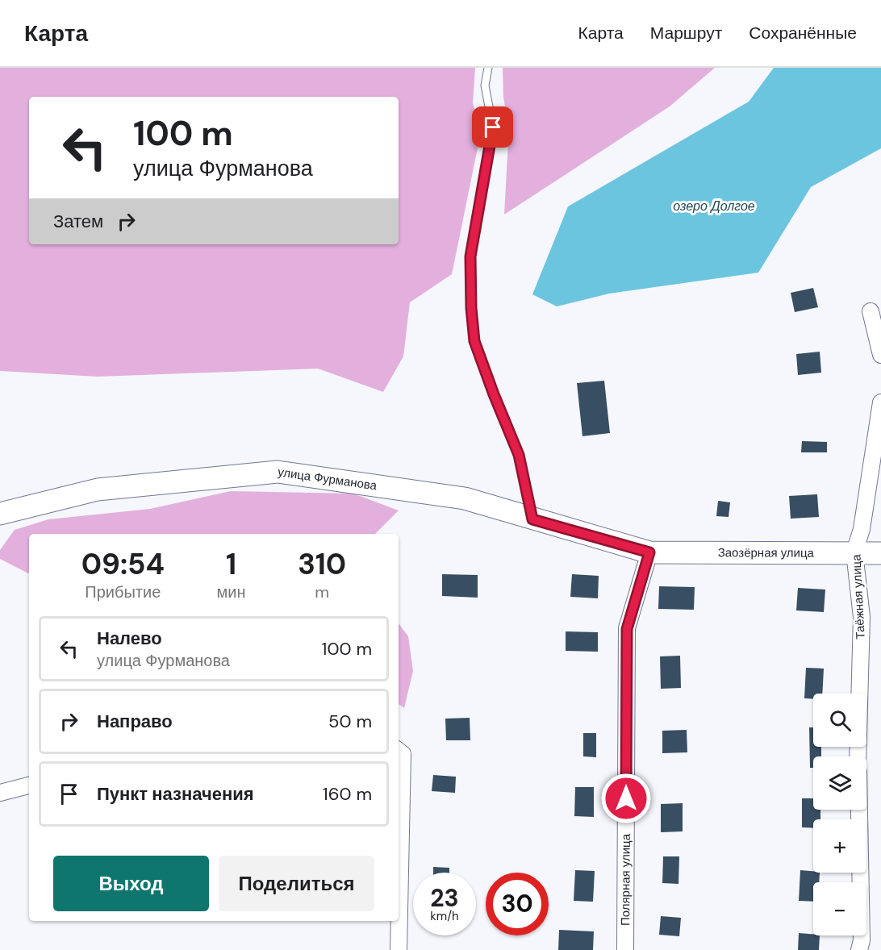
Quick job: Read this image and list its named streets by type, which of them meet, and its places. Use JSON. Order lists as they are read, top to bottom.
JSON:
{
  "streets": {
    "main road": ["улица Фурманова", "Заозёрная улица"],
    "street": ["Таёжная улица", "Полярная улица"]
  },
  "crossings": [
    ["улица Фурманова", "Заозёрная улица"],
    ["улица Фурманова", "Полярная улица"],
    ["Заозёрная улица", "Таёжная улица"],
    ["Заозёрная улица", "Полярная улица"]
  ],
  "water": ["озеро Долгое"],
  "page": {
    "header": "Карта",
    "nav": ["Карта", "Маршрут", "Сохранённые"],
    "turn": ["100 m", "улица Фурманова"],
    "then": "Затем",
    "eta": [
      "09:54",
      "Прибытие",
      "1",
      "мин",
      "310",
      "m"
    ],
    "list": [
      {
        "name": "Налево",
        "note": "улица Фурманова",
        "value": "100 m"
      },
      {
        "name": "Направо",
        "value": "50 m"
      },
      {
        "name": "Пункт назначения",
        "value": "160 m"
      }
    ],
    "map_buttons": ["+", "−"],
    "buttons": ["Выход", "Поделиться"],
    "speed": "23 km/h",
    "limit": "30"
  }
}
